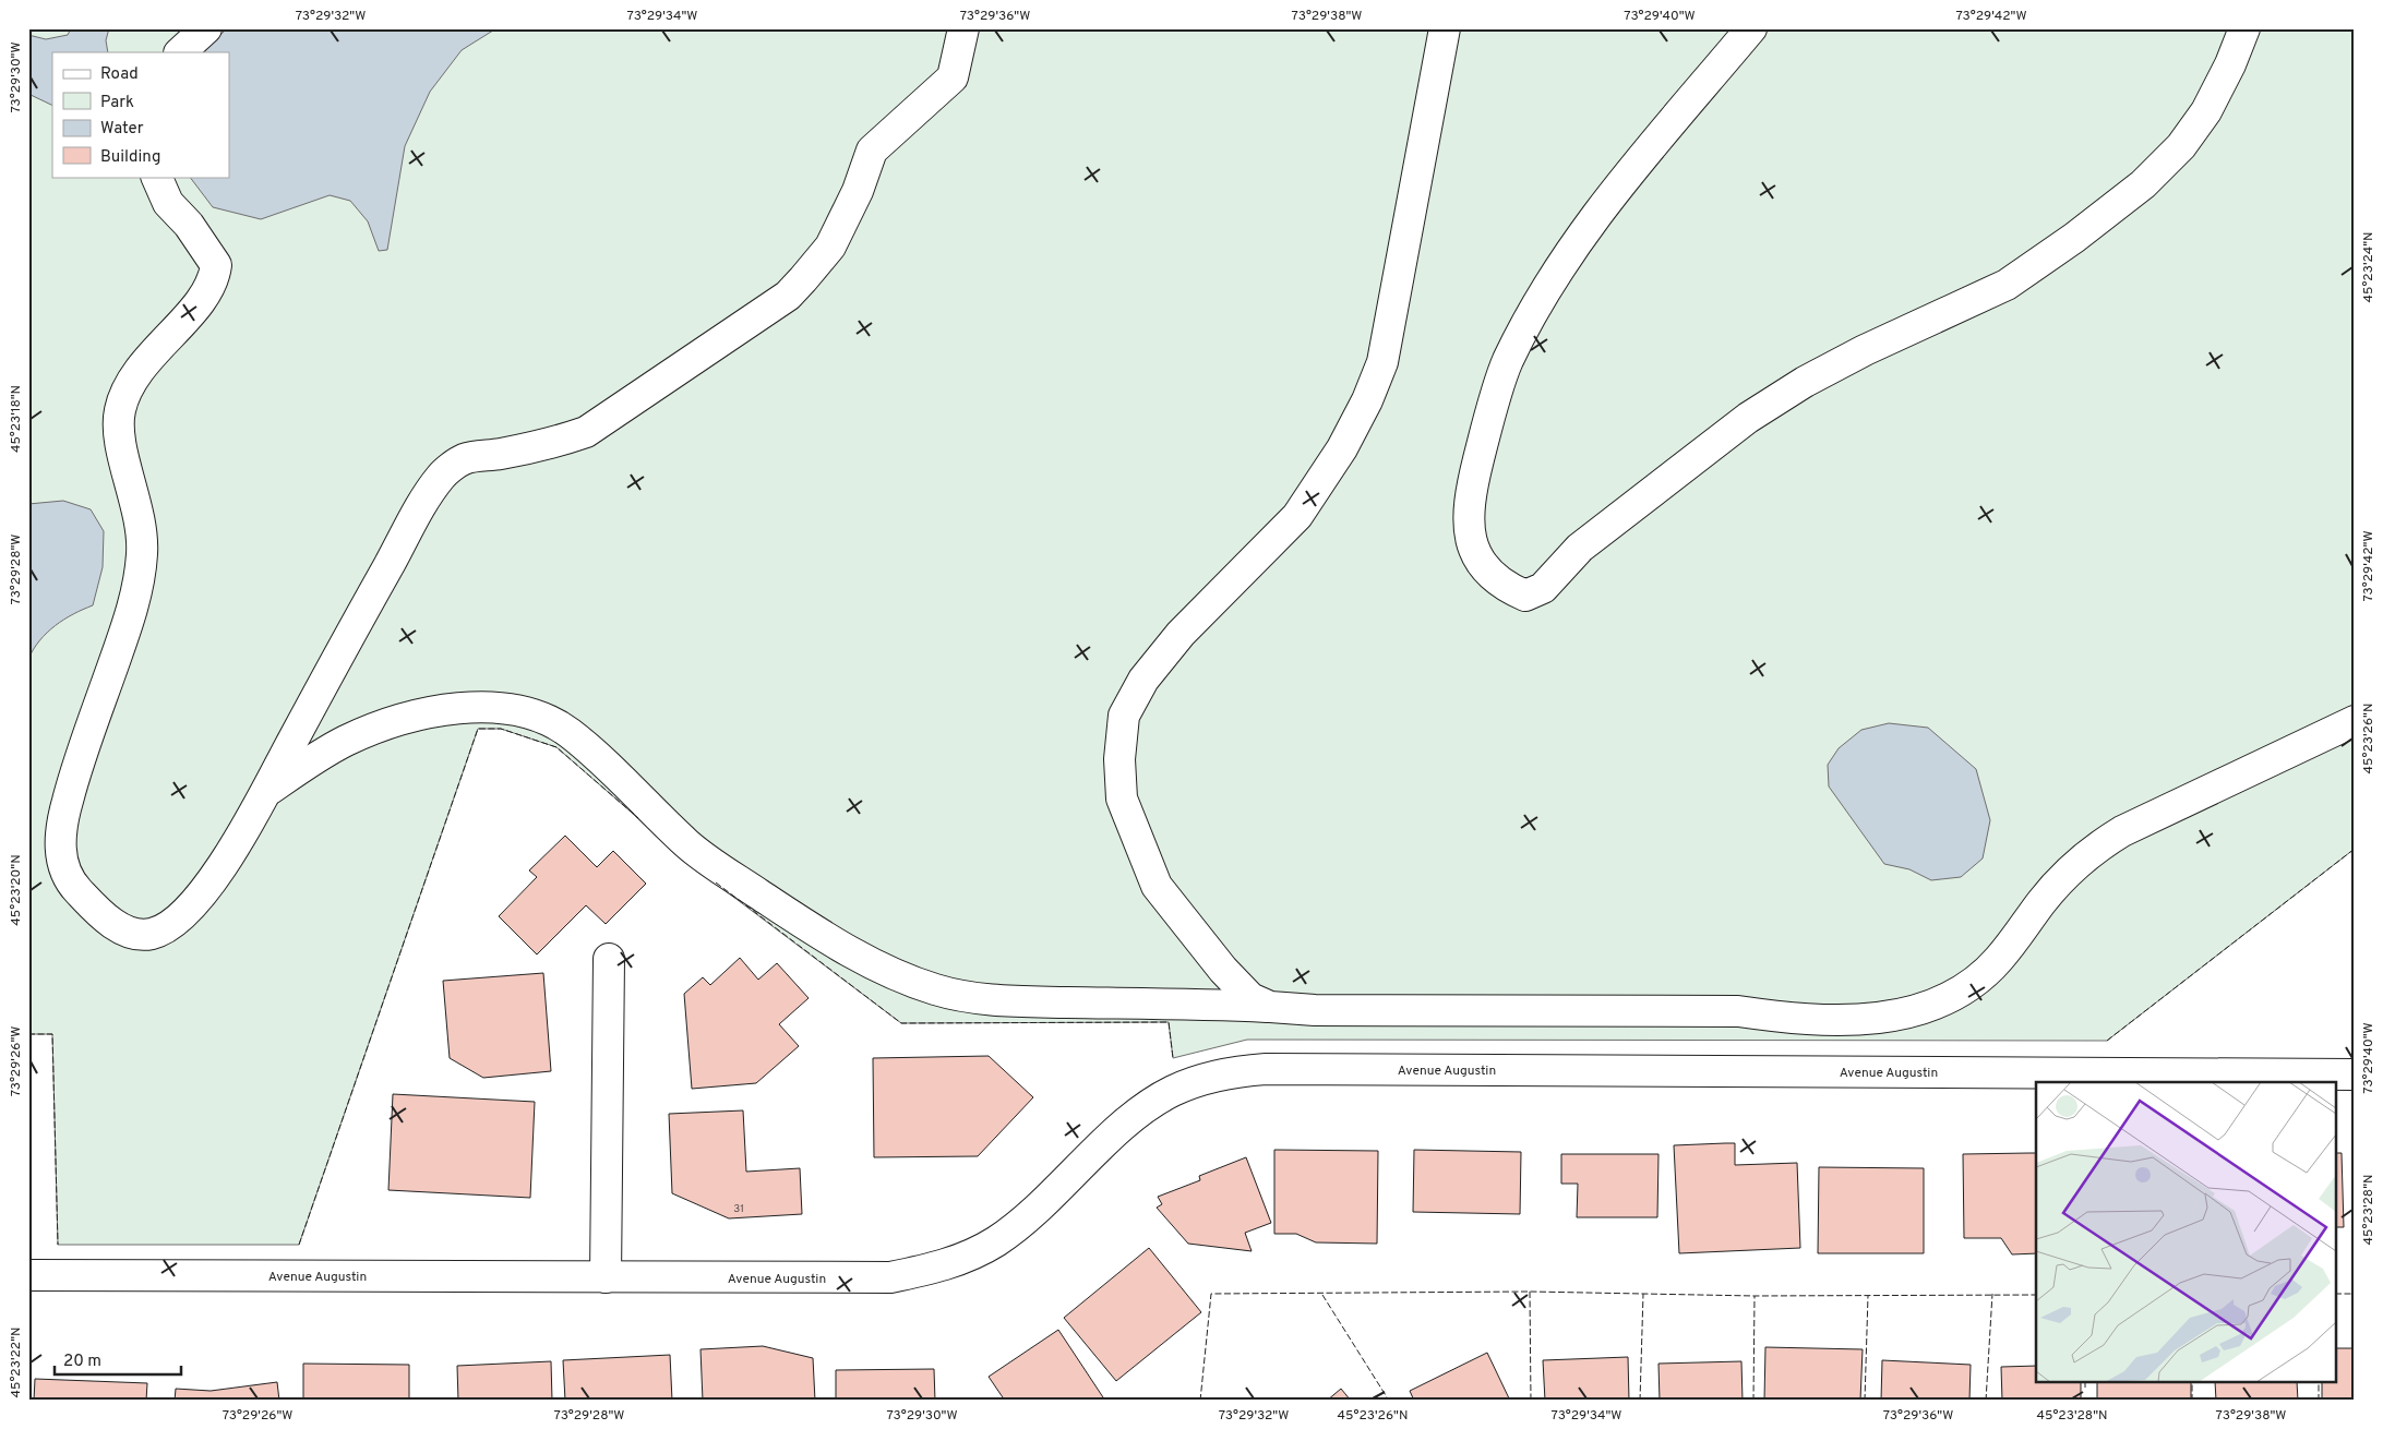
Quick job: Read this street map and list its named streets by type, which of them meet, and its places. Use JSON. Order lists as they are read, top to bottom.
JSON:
{
  "streets": {
    "street": ["Avenue Augustin"]
  },
  "house_numbers": ["31"],
  "legend": [
    "Road",
    "Park",
    "Water",
    "Building"
  ],
  "scale_bar": "20 m",
  "coordinates": [
    "73°29'32\"W",
    "73°29'34\"W",
    "73°29'36\"W",
    "73°29'38\"W",
    "73°29'40\"W",
    "73°29'42\"W",
    "73°29'30\"W",
    "45°23'24\"N",
    "45°23'18\"N",
    "73°29'28\"W",
    "45°23'26\"N",
    "45°23'20\"N",
    "73°29'26\"W",
    "45°23'28\"N",
    "45°23'22\"N"
  ]
}
